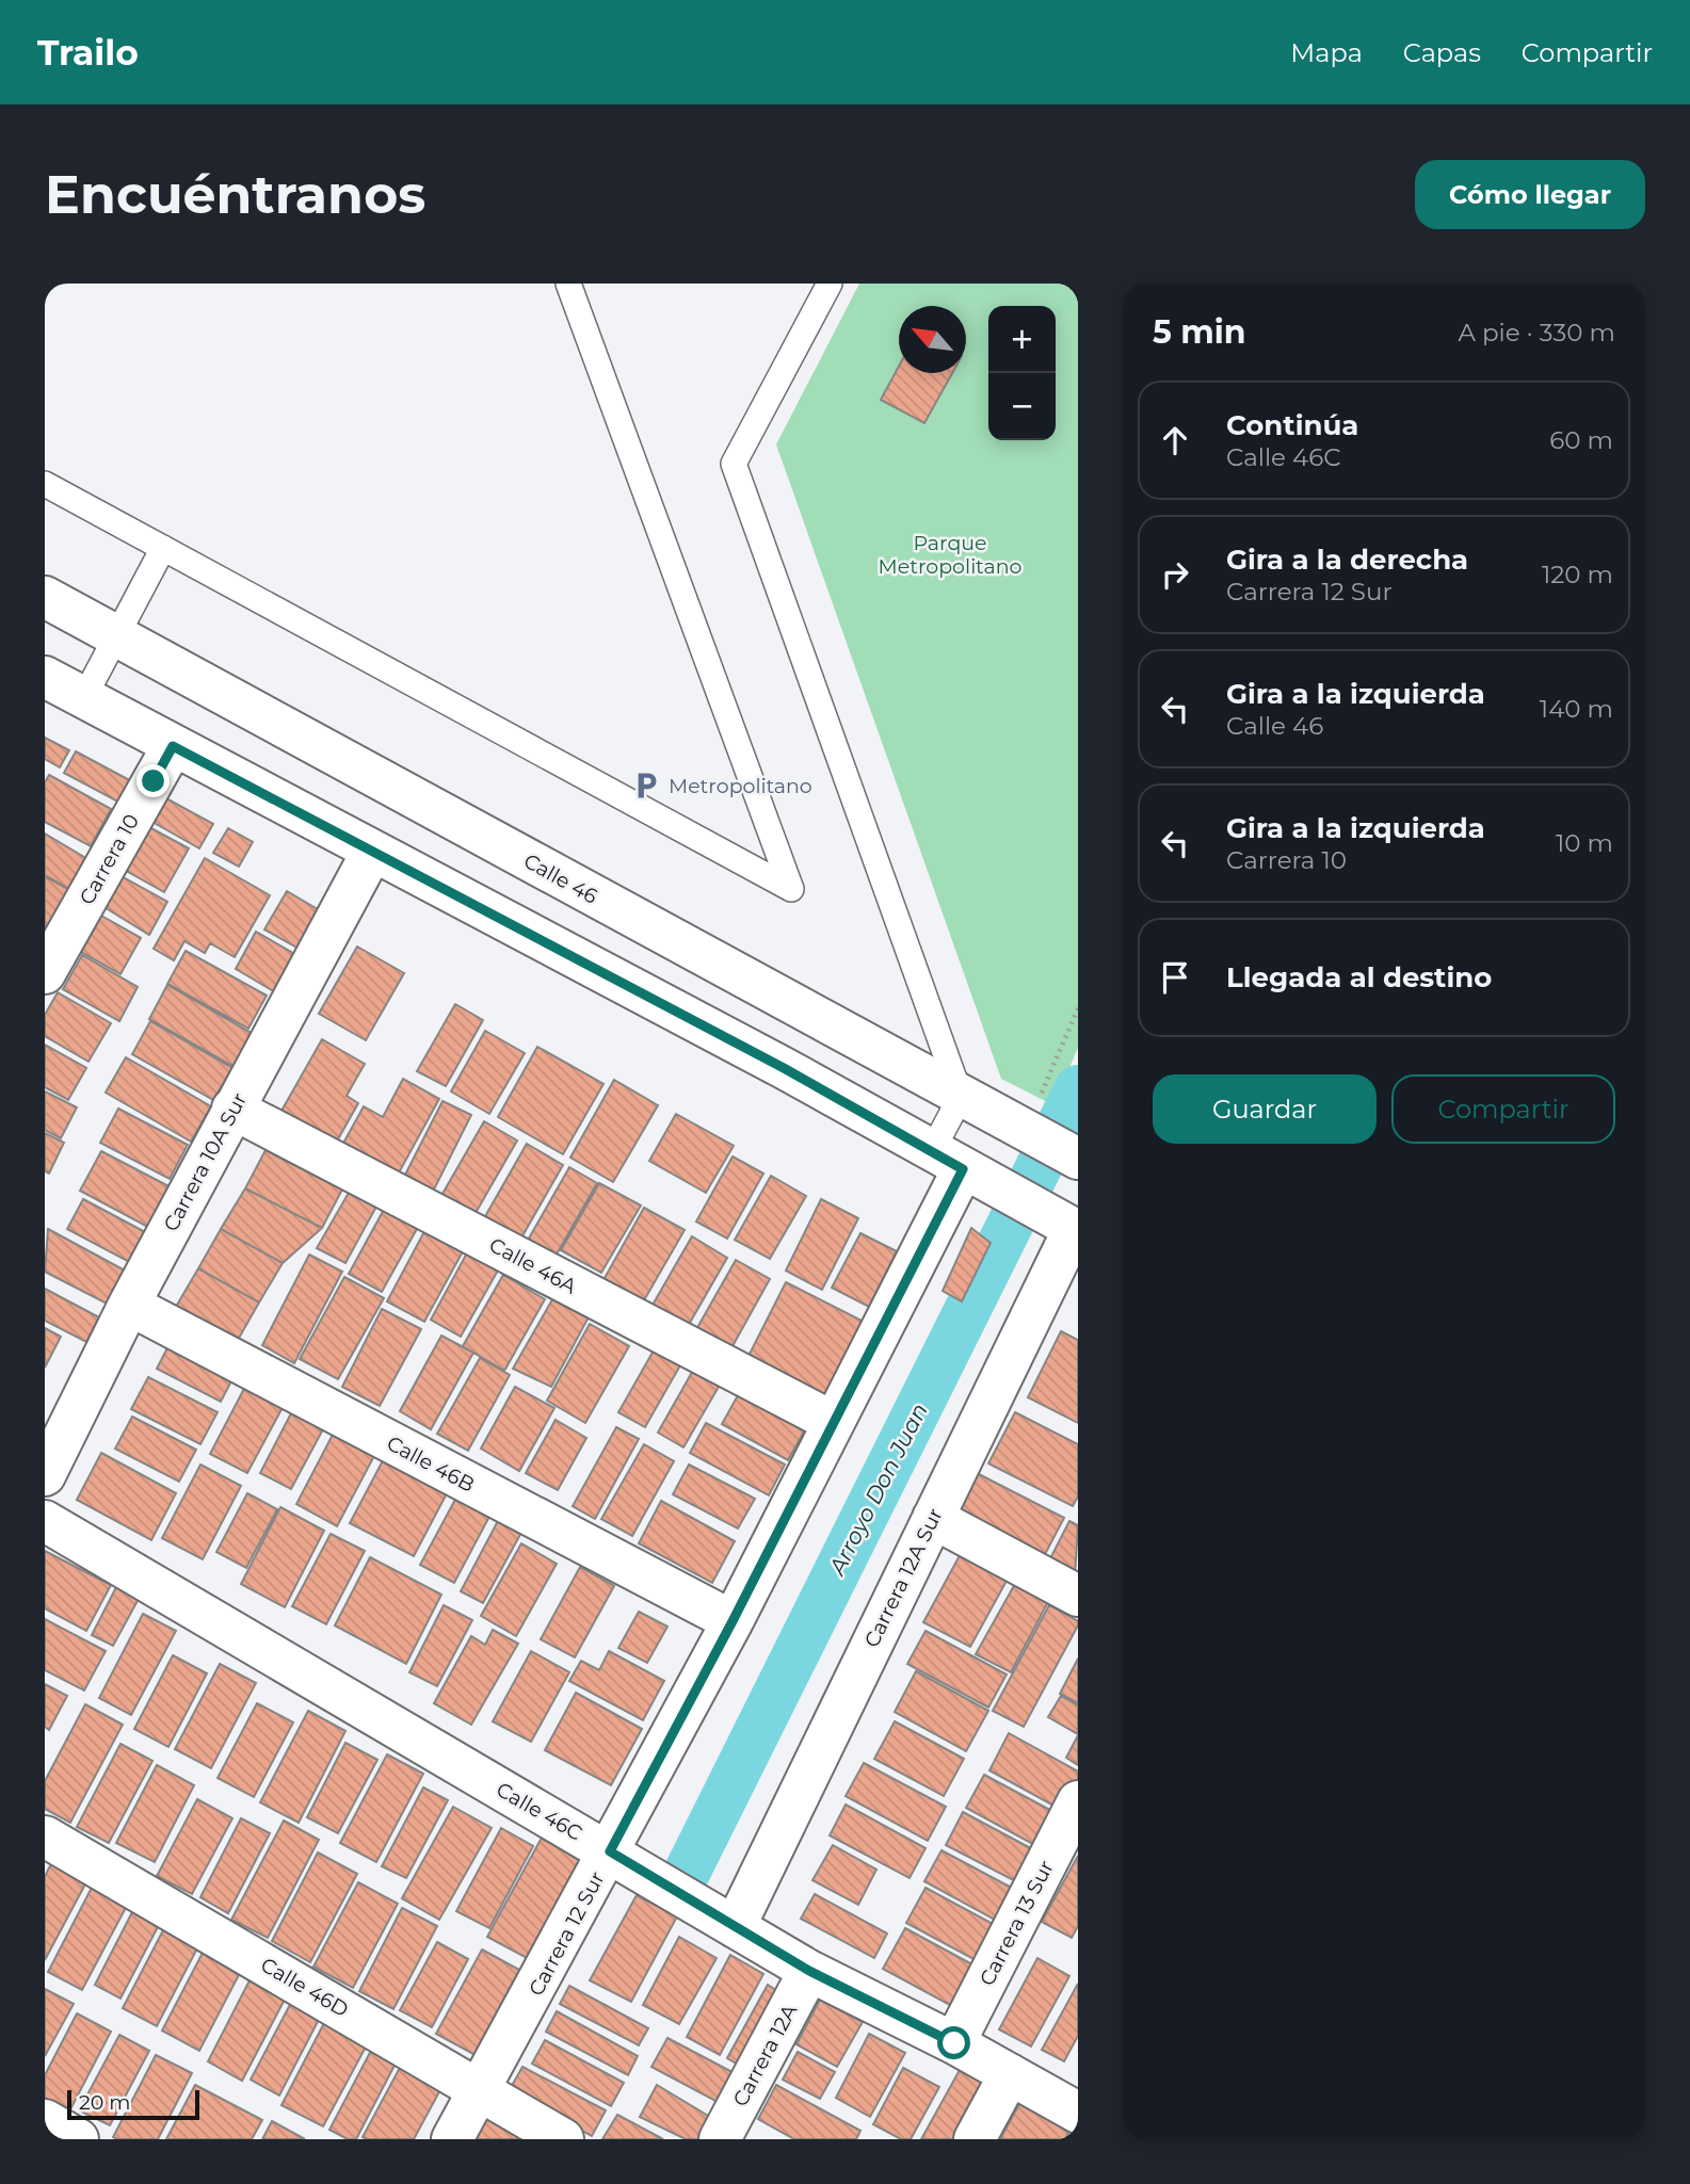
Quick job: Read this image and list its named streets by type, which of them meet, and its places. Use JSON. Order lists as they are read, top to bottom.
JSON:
{
  "streets": {
    "street": [
      "Carrera 10",
      "Calle 46",
      "Carrera 10A Sur",
      "Calle 46A",
      "Calle 46B",
      "Carrera 12A Sur",
      "Calle 46C",
      "Carrera 13 Sur",
      "Carrera 12 Sur",
      "Calle 46D",
      "Carrera 12A"
    ]
  },
  "crossings": [
    ["Carrera 10A Sur", "Calle 46A"],
    ["Carrera 10A Sur", "Calle 46B"],
    ["Calle 46A", "Carrera 12 Sur"],
    ["Calle 46B", "Carrera 12 Sur"],
    ["Carrera 12A Sur", "Calle 46C"],
    ["Calle 46C", "Carrera 13 Sur"],
    ["Calle 46C", "Carrera 12 Sur"],
    ["Calle 46C", "Carrera 12A"],
    ["Carrera 12 Sur", "Calle 46D"]
  ],
  "water": ["Arroyo Don Juan"],
  "parks": ["Parque Metropolitano"],
  "places": {
    "parking": ["Metropolitano"]
  },
  "scale_bar": "20 m",
  "north": "top left",
  "page": {
    "header": "Trailo",
    "nav": ["Mapa", "Capas", "Compartir"],
    "buttons": [
      "Cómo llegar",
      ["Guardar", "Compartir"]
    ],
    "title": "Encuéntranos",
    "heading": ["5 min", "A pie · 330 m"],
    "map_buttons": ["+", "−"],
    "list": [
      ["Continúa", "Calle 46C", "60 m"],
      ["Gira a la derecha", "Carrera 12 Sur", "120 m"],
      ["Gira a la izquierda", "Calle 46", "140 m"],
      ["Gira a la izquierda", "Carrera 10", "10 m"],
      "Llegada al destino"
    ],
    "scale": "20 m"
  }
}
